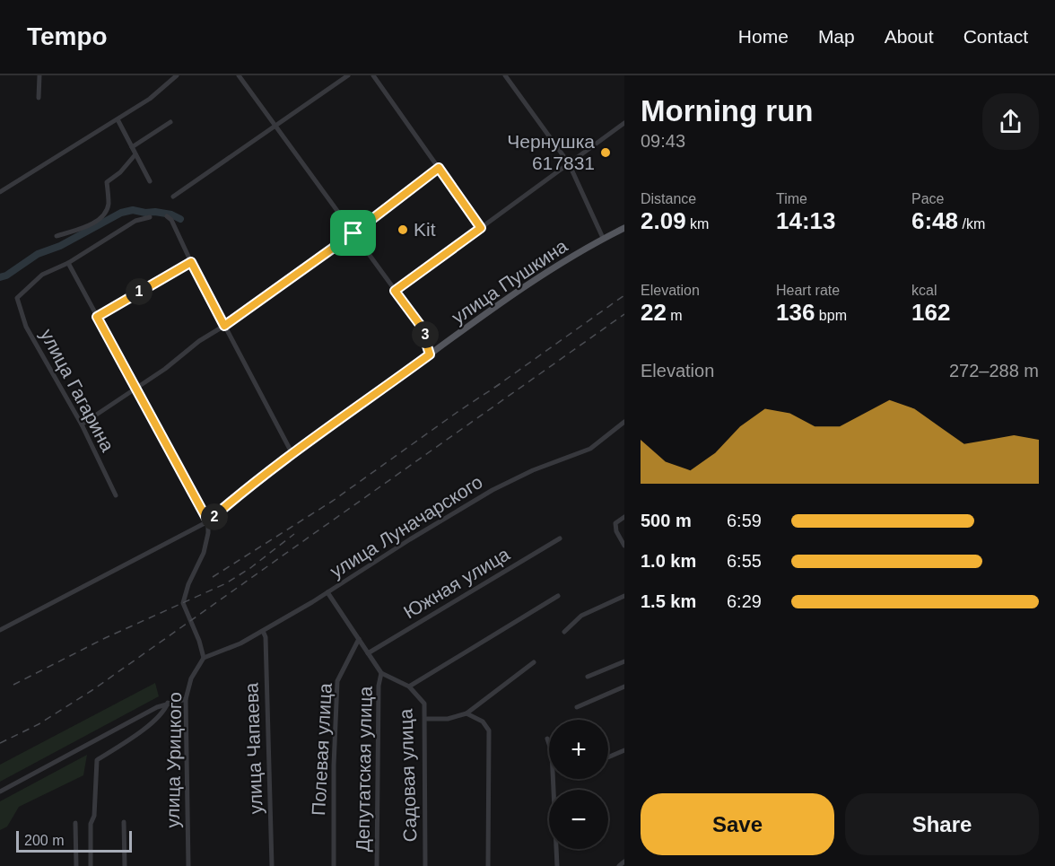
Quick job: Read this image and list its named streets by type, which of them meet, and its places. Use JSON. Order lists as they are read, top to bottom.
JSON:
{
  "streets": {
    "main road": ["улица Пушкина"],
    "street": [
      "улица Гагарина",
      "улица Луначарского",
      "Южная улица",
      "улица Чапаева",
      "Полевая улица",
      "улица Урицкого",
      "Депутатская улица",
      "Садовая улица"
    ]
  },
  "crossings": [
    ["улица Луначарского", "улица Чапаева"],
    ["улица Луначарского", "улица Урицкого"],
    ["Депутатская улица", "Садовая улица"]
  ],
  "places": ["Чернушка 617831", "Kit"],
  "scale_bar": "200 m",
  "page": {
    "header": "Tempo",
    "nav": [
      "Home",
      "Map",
      "About",
      "Contact"
    ],
    "heading": ["Morning run", "09:43"],
    "stats": [
      ["Distance", "2.09 km"],
      ["Time", "14:13"],
      ["Pace", "6:48 /km"],
      ["Elevation", "22 m"],
      ["Heart rate", "136 bpm"],
      ["kcal", "162"]
    ],
    "pins": ["1", "3", "2"],
    "chart": ["Elevation", "272–288 m"],
    "list": [
      {
        "name": "500 m",
        "note": "6:59"
      },
      {
        "name": "1.0 km",
        "note": "6:55"
      },
      {
        "name": "1.5 km",
        "note": "6:29"
      }
    ],
    "map_buttons": ["+", "−"],
    "buttons": ["Save", "Share"],
    "scale": "200 m"
  }
}
